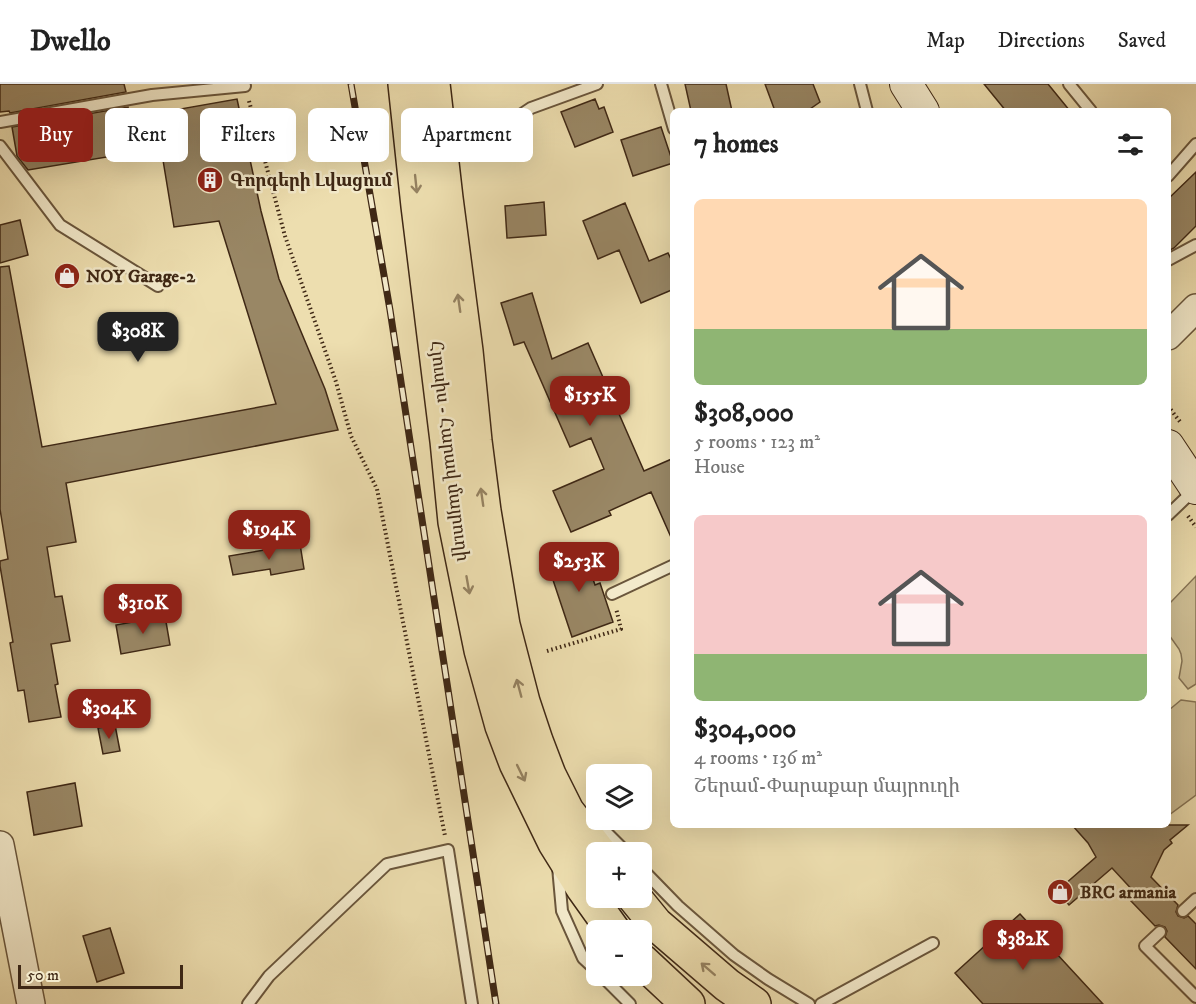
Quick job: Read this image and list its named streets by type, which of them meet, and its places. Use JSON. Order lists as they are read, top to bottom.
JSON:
{
  "streets": {
    "highway": ["Հյուսիս - Հարավ մայրուղի"]
  },
  "places": {
    "building": ["Գորգերի Լվացում"],
    "shop": ["NOY Garage-2", "BRC armania"]
  },
  "scale_bar": "50 m",
  "page": {
    "header": "Dwello",
    "nav": ["Map", "Directions", "Saved"],
    "chip": [
      "Buy",
      "Rent",
      "Filters",
      "New",
      "Apartment"
    ],
    "heading": "7 homes",
    "list": [
      {
        "name": "$308,000",
        "note": "5 rooms · 123 m² · House"
      },
      {
        "name": "$304,000",
        "note": "4 rooms · 136 m² · Շերամ-Փարաքար մայրուղի"
      }
    ],
    "price": [
      "$308K",
      "$155K",
      "$194K",
      "$253K",
      "$310K",
      "$304K",
      "$382K"
    ],
    "map_buttons": ["+", "−"],
    "scale": "50 m"
  }
}
